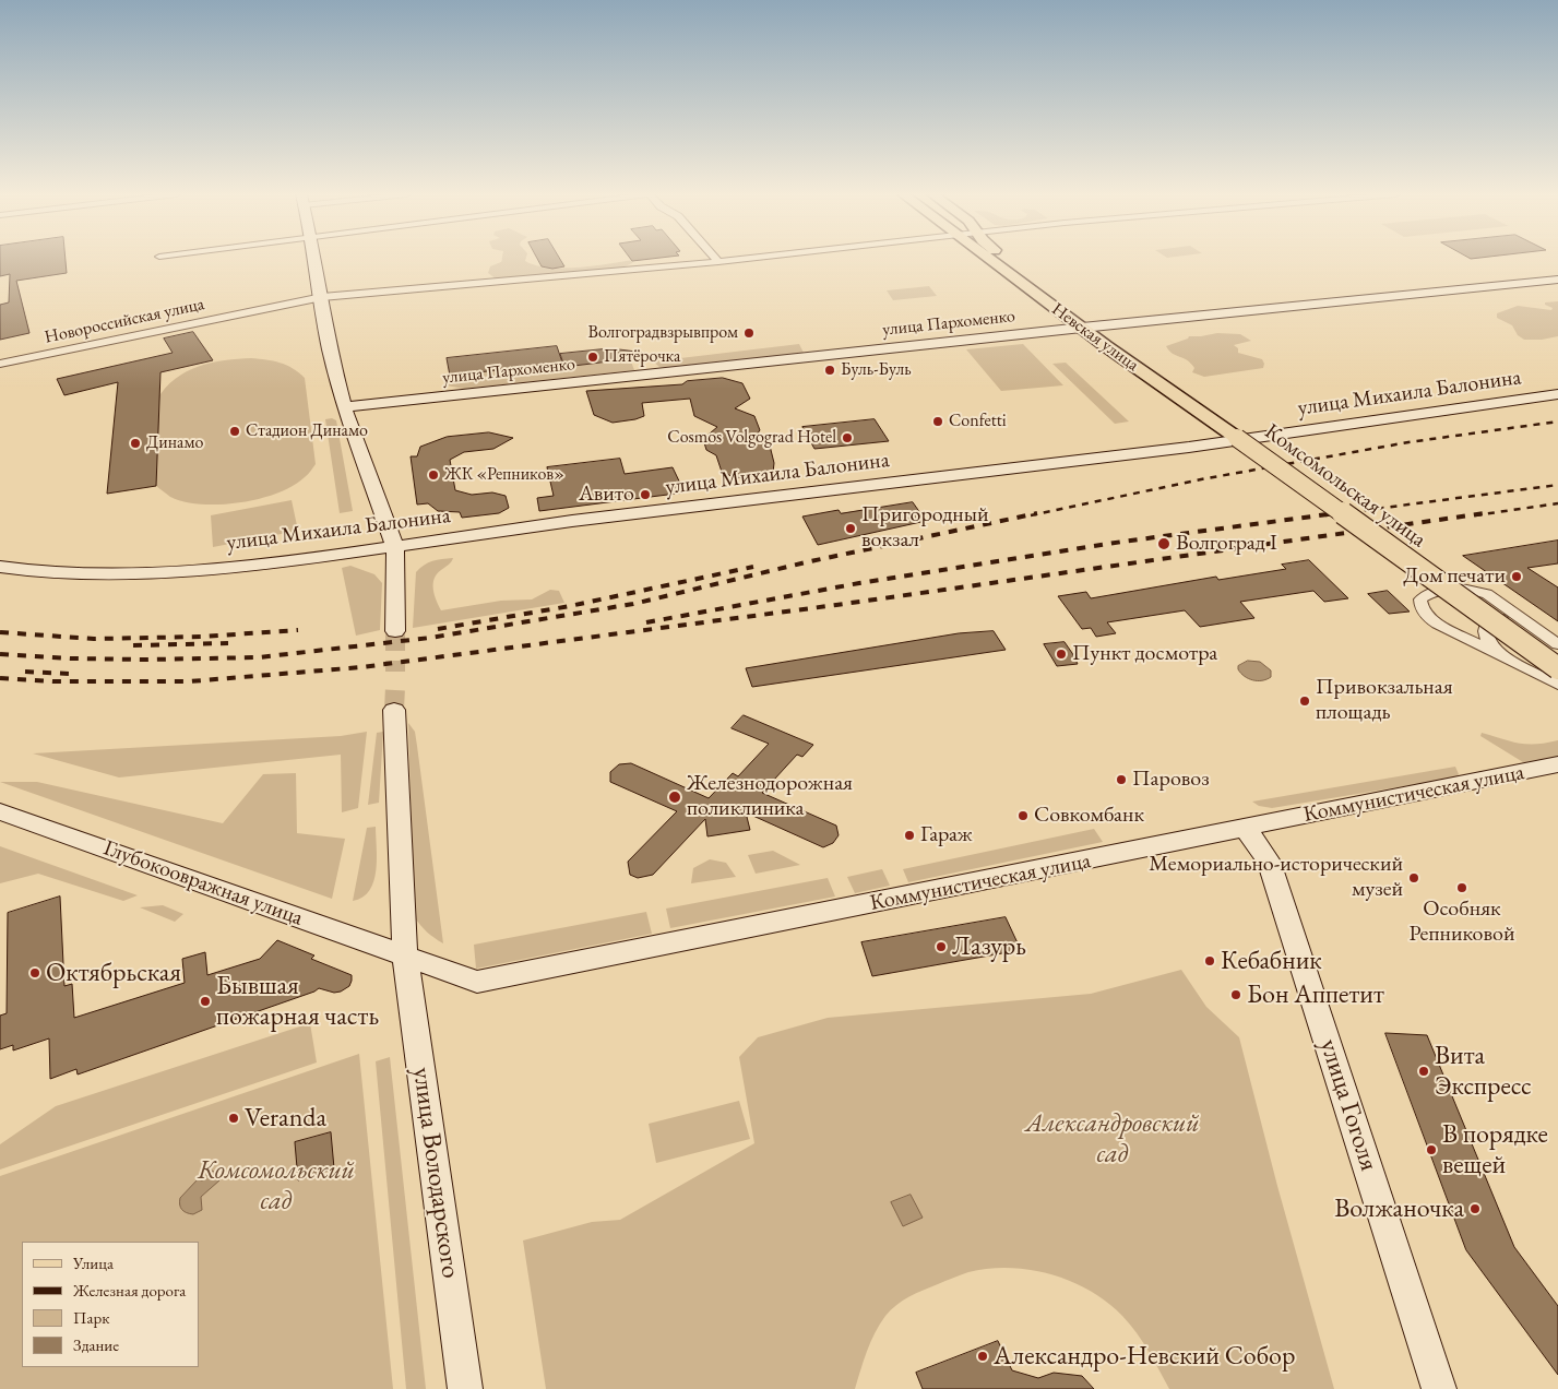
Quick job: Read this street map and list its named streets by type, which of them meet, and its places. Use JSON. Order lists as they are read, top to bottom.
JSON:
{
  "streets": {
    "main road": ["Невская улица", "Комсомольская улица"],
    "street": [
      "Новороссийская улица",
      "улица Пархоменко",
      "улица Михаила Балонина",
      "Коммунистическая улица",
      "Глубокоовражная улица",
      "улица Гоголя",
      "улица Володарского"
    ]
  },
  "crossings": [
    ["улица Пархоменко", "Невская улица"],
    ["Невская улица", "Комсомольская улица"],
    ["Коммунистическая улица", "Глубокоовражная улица"],
    ["Коммунистическая улица", "улица Гоголя"],
    ["Коммунистическая улица", "улица Володарского"],
    ["Глубокоовражная улица", "улица Володарского"]
  ],
  "parks": ["Александровский сад", "Комсомольский сад"],
  "places": [
    "Волгоградвзрывпром",
    "Пятёрочка",
    "Буль-Буль",
    "Confetti",
    "Стадион Динамо",
    "Cosmos Volgograd Hotel",
    "Динамо",
    "ЖК «Репников»",
    "Авито",
    "Пригородный вокзал",
    "Волгоград I",
    "Дом печати",
    "Пункт досмотра",
    "Привокзальная площадь",
    "Паровоз",
    "Железнодорожная поликлиника",
    "Совкомбанк",
    "Гараж",
    "Мемориально-исторический музей",
    "Особняк Репниковой",
    "Лазурь",
    "Кебабник",
    "Октябрьская",
    "Бон Аппетит",
    "Бывшая пожарная часть",
    "Вита Экспресс",
    "Veranda",
    "В порядке вещей",
    "Волжаночка",
    "Александро-Невский Собор"
  ],
  "legend": [
    "Улица",
    "Железная дорога",
    "Парк",
    "Здание"
  ]
}
